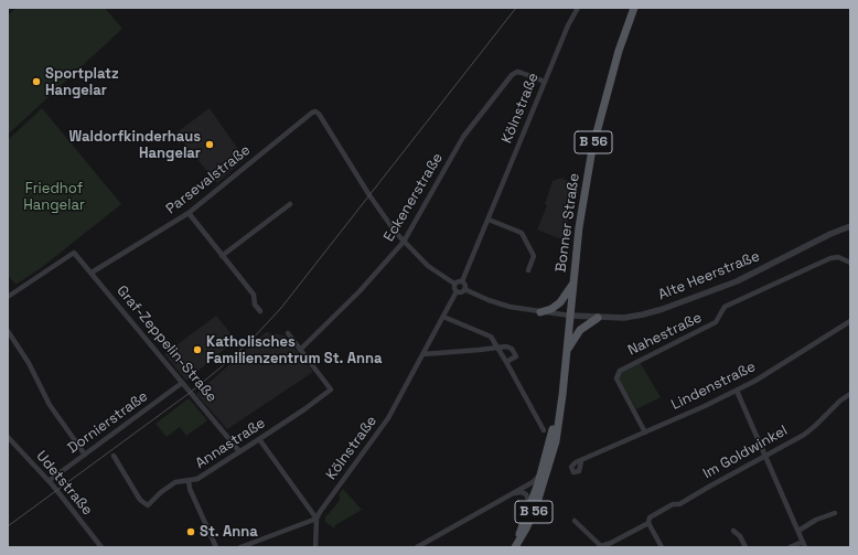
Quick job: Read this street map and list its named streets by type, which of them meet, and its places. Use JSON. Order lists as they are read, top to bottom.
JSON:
{
  "streets": {
    "main road": ["B 56", "Bonner Straße"],
    "street": [
      "Kölnstraße",
      "Parsevalstraße",
      "Eckenerstraße",
      "Alte Heerstraße",
      "Nahestraße",
      "Graf-Zeppelin-Straße",
      "Lindenstraße",
      "Dornierstraße",
      "Annastraße",
      "Im Goldwinkel",
      "Udetstraße"
    ]
  },
  "crossings": [
    ["Kölnstraße", "Eckenerstraße"],
    ["Parsevalstraße", "Eckenerstraße"],
    ["Parsevalstraße", "Graf-Zeppelin-Straße"],
    ["Eckenerstraße", "Annastraße"],
    ["Bonner Straße", "Alte Heerstraße"],
    ["Nahestraße", "Lindenstraße"],
    ["Graf-Zeppelin-Straße", "Dornierstraße"],
    ["Graf-Zeppelin-Straße", "Annastraße"],
    ["Dornierstraße", "Udetstraße"]
  ],
  "parks": ["Friedhof Hangelar"],
  "places": [
    "Sportplatz Hangelar",
    "Waldorfkinderhaus Hangelar",
    "Katholisches Familienzentrum St. Anna",
    "St. Anna"
  ]
}
